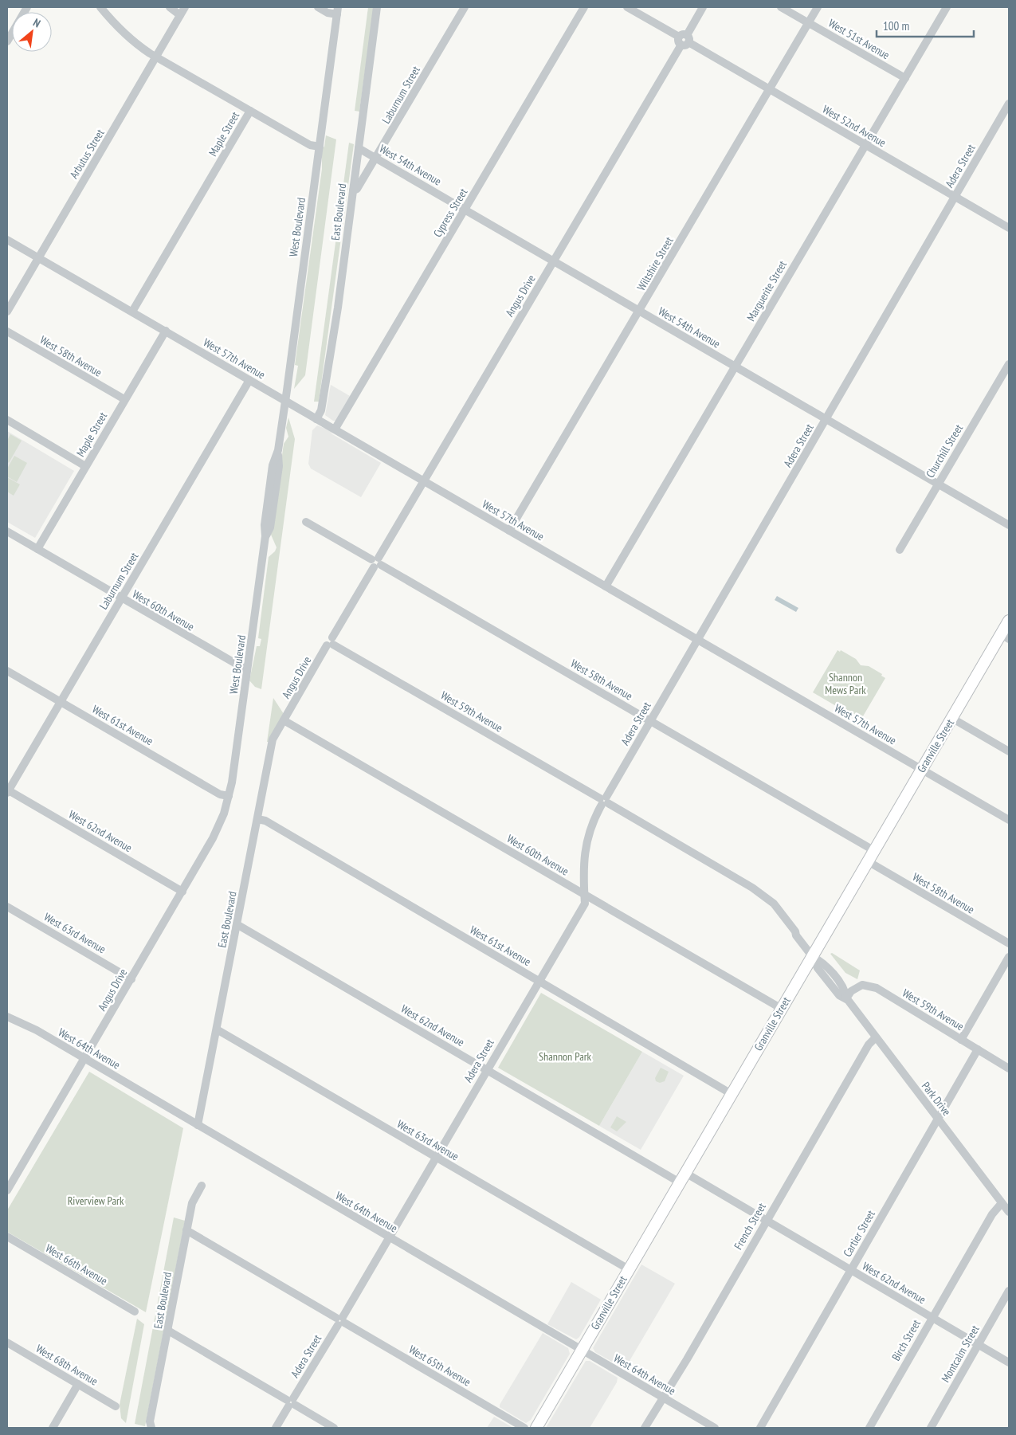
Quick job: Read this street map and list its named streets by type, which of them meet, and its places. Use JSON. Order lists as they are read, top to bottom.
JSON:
{
  "streets": {
    "highway": ["Granville Street"],
    "street": [
      "West 51st Avenue",
      "Laburnum Street",
      "West 52nd Avenue",
      "Maple Street",
      "Arbutus Street",
      "West 54th Avenue",
      "Adera Street",
      "East Boulevard",
      "Cypress Street",
      "West Boulevard",
      "Wiltshire Street",
      "Marguerite Street",
      "Angus Drive",
      "West 58th Avenue",
      "West 57th Avenue",
      "Churchill Street",
      "West 60th Avenue",
      "West 59th Avenue",
      "West 61st Avenue",
      "West 62nd Avenue",
      "West 63rd Avenue",
      "West 64th Avenue",
      "Park Drive",
      "French Street",
      "Cartier Street",
      "West 66th Avenue",
      "Birch Street",
      "Montcalm Street",
      "West 68th Avenue",
      "West 65th Avenue"
    ]
  },
  "crossings": [
    ["West 51st Avenue", "Wiltshire Street"],
    ["West 51st Avenue", "Marguerite Street"],
    ["Laburnum Street", "West 54th Avenue"],
    ["Laburnum Street", "East Boulevard"],
    ["Laburnum Street", "West 57th Avenue"],
    ["Laburnum Street", "West 60th Avenue"],
    ["Laburnum Street", "West 61st Avenue"],
    ["Laburnum Street", "West 62nd Avenue"],
    ["West 52nd Avenue", "Adera Street"],
    ["West 52nd Avenue", "Wiltshire Street"],
    ["West 52nd Avenue", "Marguerite Street"],
    ["West 52nd Avenue", "Angus Drive"],
    ["Maple Street", "West 58th Avenue"],
    ["Maple Street", "West 57th Avenue"],
    ["Maple Street", "West 60th Avenue"],
    ["Arbutus Street", "West 57th Avenue"],
    ["West 54th Avenue", "Adera Street"],
    ["West 54th Avenue", "East Boulevard"],
    ["West 54th Avenue", "Cypress Street"],
    ["West 54th Avenue", "Wiltshire Street"],
    ["West 54th Avenue", "Marguerite Street"],
    ["West 54th Avenue", "Angus Drive"],
    ["West 54th Avenue", "Churchill Street"],
    ["Adera Street", "West 58th Avenue"],
    ["Adera Street", "West 57th Avenue"],
    ["Adera Street", "West 60th Avenue"],
    ["Adera Street", "West 59th Avenue"],
    ["Adera Street", "West 61st Avenue"],
    ["Adera Street", "West 62nd Avenue"],
    ["Adera Street", "West 63rd Avenue"],
    ["Adera Street", "West 64th Avenue"],
    ["Adera Street", "West 65th Avenue"],
    ["East Boulevard", "Angus Drive"],
    ["East Boulevard", "West 57th Avenue"],
    ["East Boulevard", "West 60th Avenue"],
    ["East Boulevard", "West 61st Avenue"],
    ["East Boulevard", "West 62nd Avenue"],
    ["East Boulevard", "West 63rd Avenue"],
    ["East Boulevard", "West 64th Avenue"],
    ["East Boulevard", "West 65th Avenue"],
    ["Cypress Street", "West 57th Avenue"],
    ["West Boulevard", "Angus Drive"],
    ["West Boulevard", "West 57th Avenue"],
    ["West Boulevard", "West 60th Avenue"],
    ["West Boulevard", "West 61st Avenue"],
    ["Wiltshire Street", "West 57th Avenue"],
    ["Marguerite Street", "West 57th Avenue"],
    ["Angus Drive", "West 58th Avenue"],
    ["Angus Drive", "West 57th Avenue"],
    ["Angus Drive", "West 60th Avenue"],
    ["Angus Drive", "West 59th Avenue"],
    ["Angus Drive", "West 61st Avenue"],
    ["Angus Drive", "West 62nd Avenue"],
    ["Angus Drive", "West 63rd Avenue"],
    ["Angus Drive", "West 64th Avenue"],
    ["West 58th Avenue", "Granville Street"],
    ["West 57th Avenue", "Granville Street"],
    ["West 60th Avenue", "Granville Street"],
    ["West 59th Avenue", "Granville Street"],
    ["West 59th Avenue", "Park Drive"],
    ["West 59th Avenue", "Cartier Street"],
    ["West 61st Avenue", "Granville Street"],
    ["Granville Street", "West 62nd Avenue"],
    ["Granville Street", "West 63rd Avenue"],
    ["Granville Street", "West 64th Avenue"],
    ["Granville Street", "Park Drive"],
    ["West 62nd Avenue", "French Street"],
    ["West 62nd Avenue", "Cartier Street"],
    ["West 62nd Avenue", "Birch Street"],
    ["West 62nd Avenue", "Montcalm Street"],
    ["West 64th Avenue", "French Street"],
    ["Park Drive", "French Street"],
    ["Park Drive", "Cartier Street"],
    ["Park Drive", "Birch Street"]
  ],
  "parks": ["Shannon Mews Park", "Shannon Park", "Riverview Park"],
  "scale_bar": "100 m",
  "north": "top right"
}
